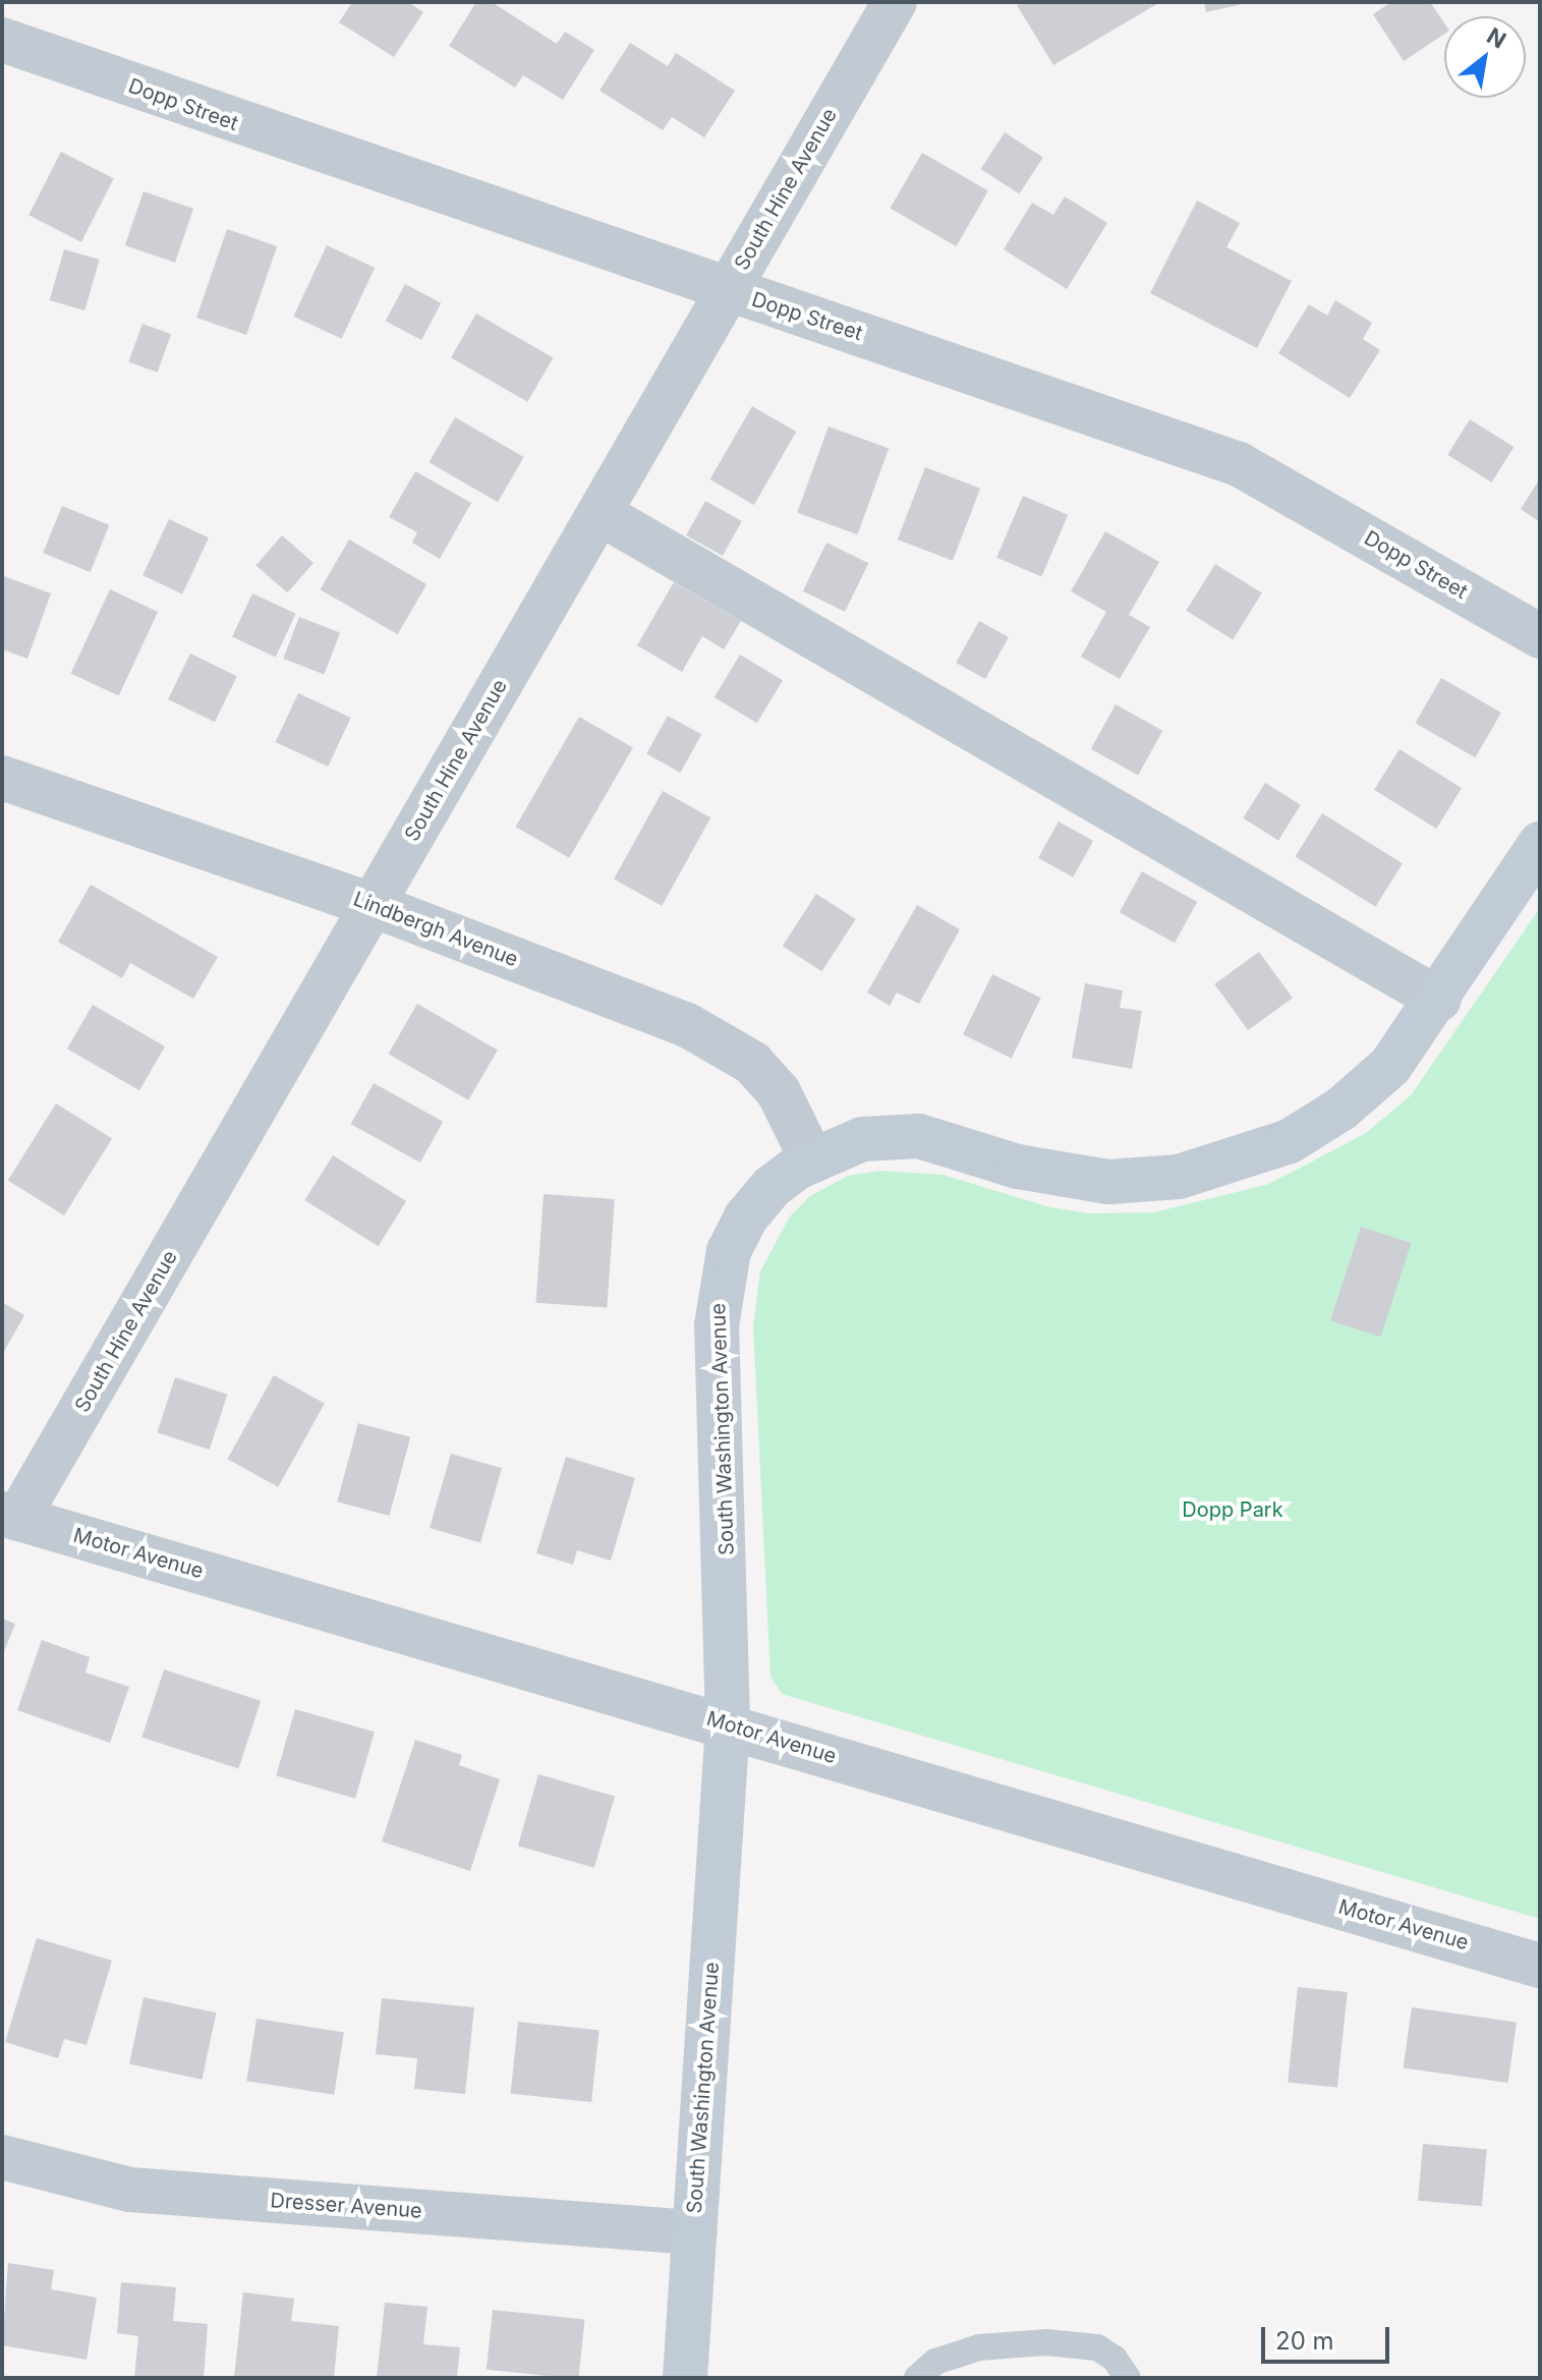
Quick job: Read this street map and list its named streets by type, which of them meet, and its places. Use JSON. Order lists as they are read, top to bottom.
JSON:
{
  "streets": {
    "street": [
      "Dopp Street",
      "South Hine Avenue",
      "Lindbergh Avenue",
      "South Washington Avenue",
      "Motor Avenue",
      "Dresser Avenue"
    ]
  },
  "crossings": [
    ["Dopp Street", "South Hine Avenue"],
    ["South Hine Avenue", "Lindbergh Avenue"],
    ["South Hine Avenue", "Motor Avenue"],
    ["Lindbergh Avenue", "South Washington Avenue"],
    ["South Washington Avenue", "Motor Avenue"],
    ["South Washington Avenue", "Dresser Avenue"]
  ],
  "parks": ["Dopp Park"],
  "scale_bar": "20 m",
  "north": "top right"
}
